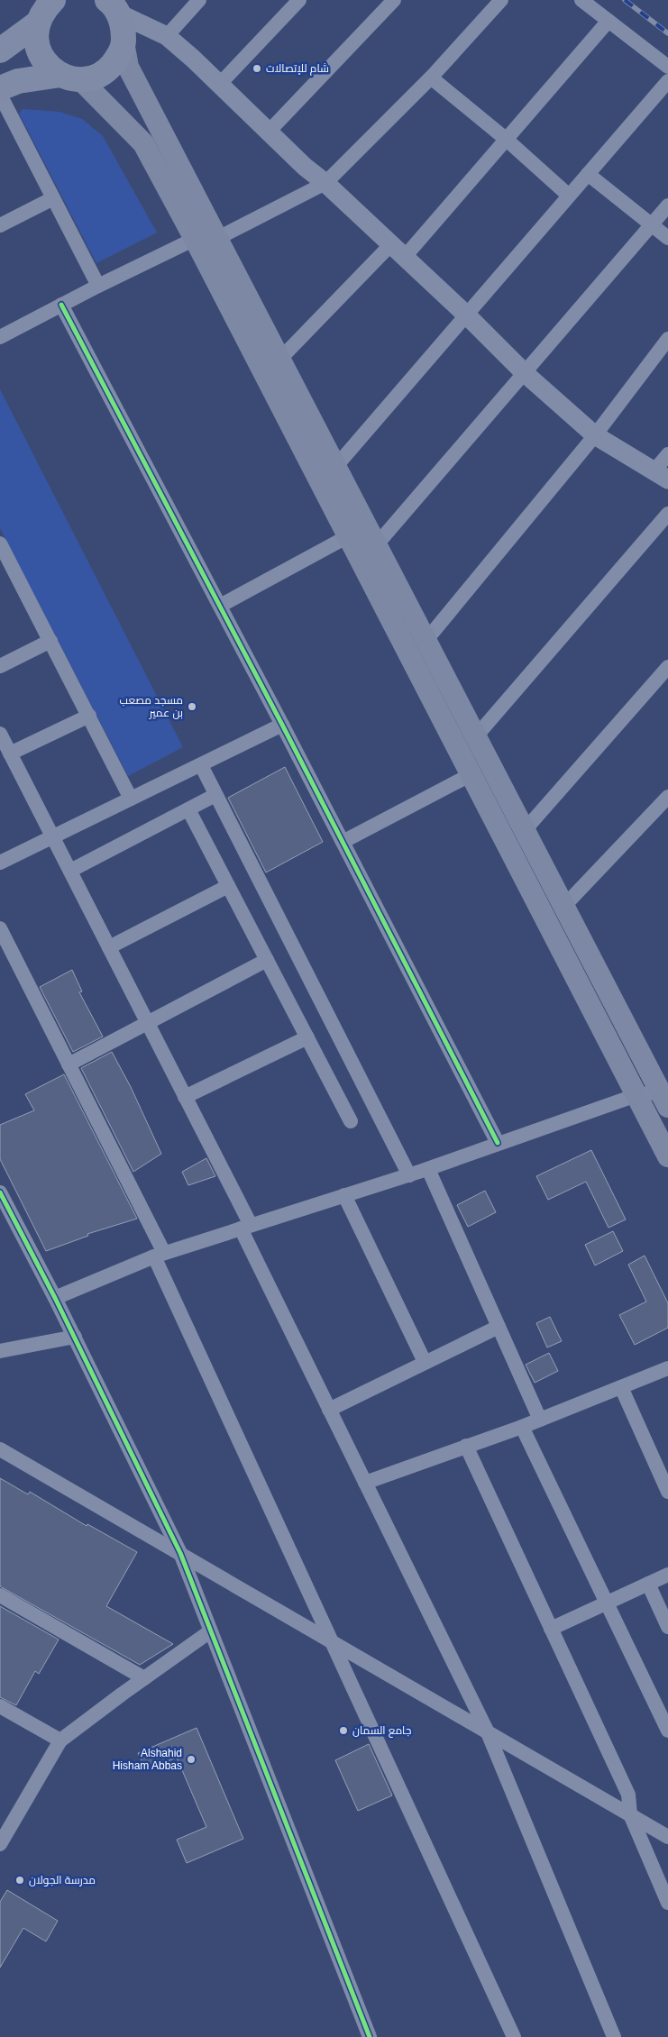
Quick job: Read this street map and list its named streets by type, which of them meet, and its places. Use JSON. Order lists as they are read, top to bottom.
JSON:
{
  "places": [
    "شام للإتصالات",
    "مسجد مصعب بن عمير",
    "جامع السمان",
    "Alshahid Hisham Abbas",
    "مدرسة الجولان"
  ]
}
